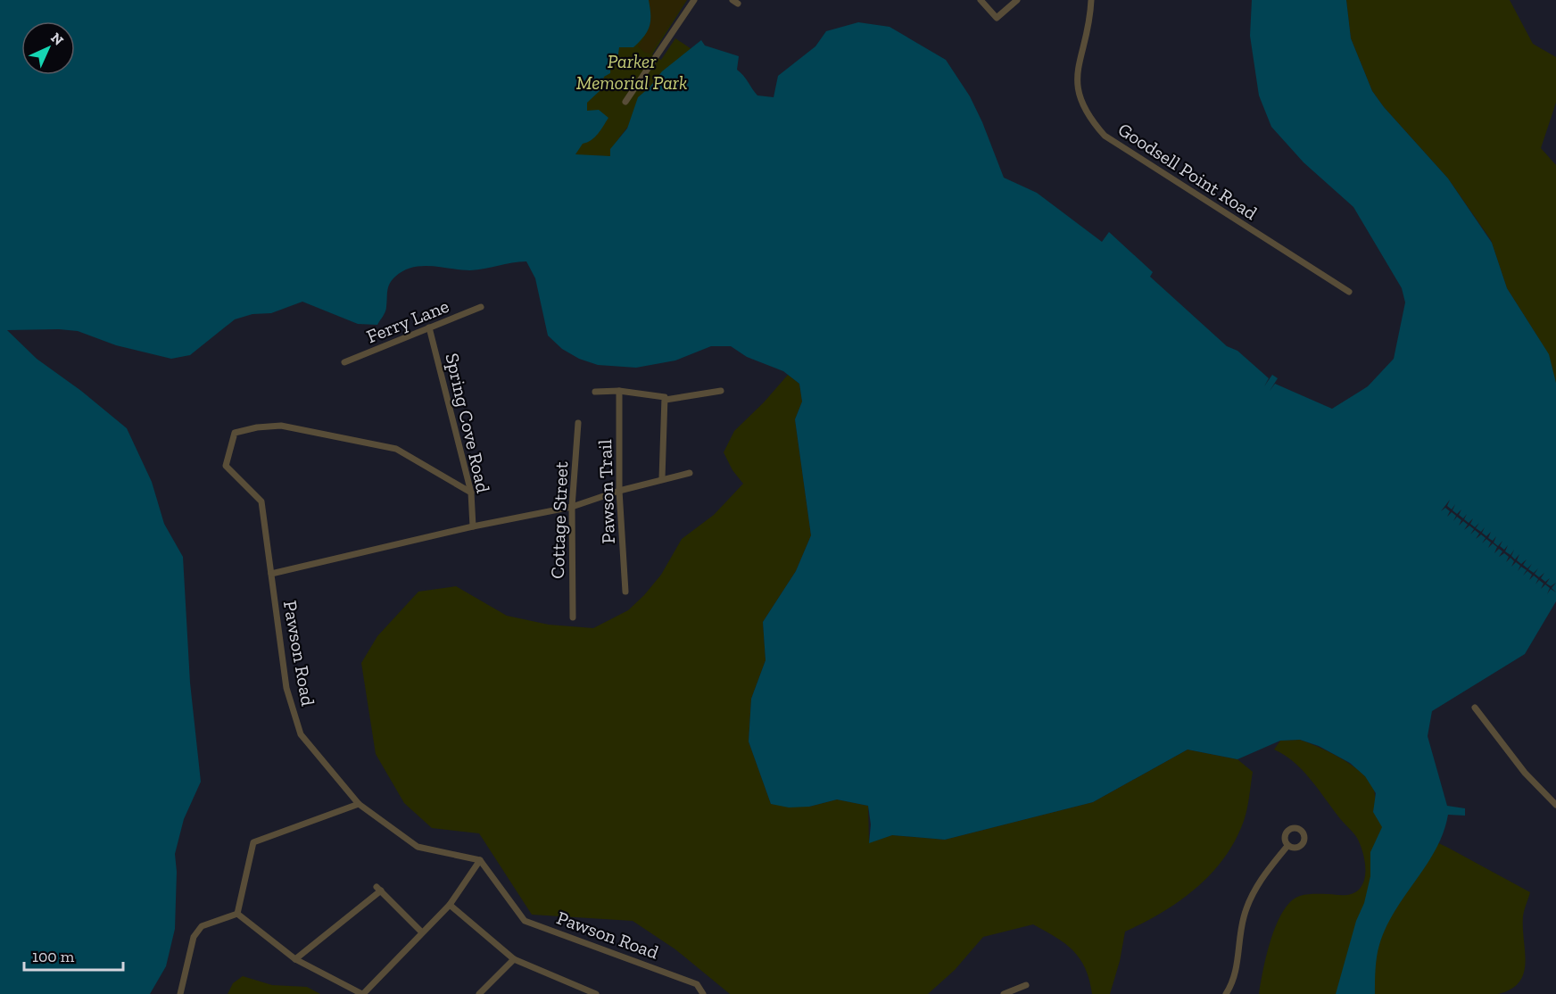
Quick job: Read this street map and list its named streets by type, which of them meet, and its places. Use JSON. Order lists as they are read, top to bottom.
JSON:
{
  "streets": {
    "street": [
      "Goodsell Point Road",
      "Ferry Lane",
      "Spring Cove Road",
      "Pawson Trail",
      "Cottage Street",
      "Pawson Road"
    ]
  },
  "crossings": [
    ["Ferry Lane", "Spring Cove Road"],
    ["Spring Cove Road", "Pawson Road"]
  ],
  "parks": ["Parker Memorial Park"],
  "scale_bar": "100 m",
  "north": "top right"
}
